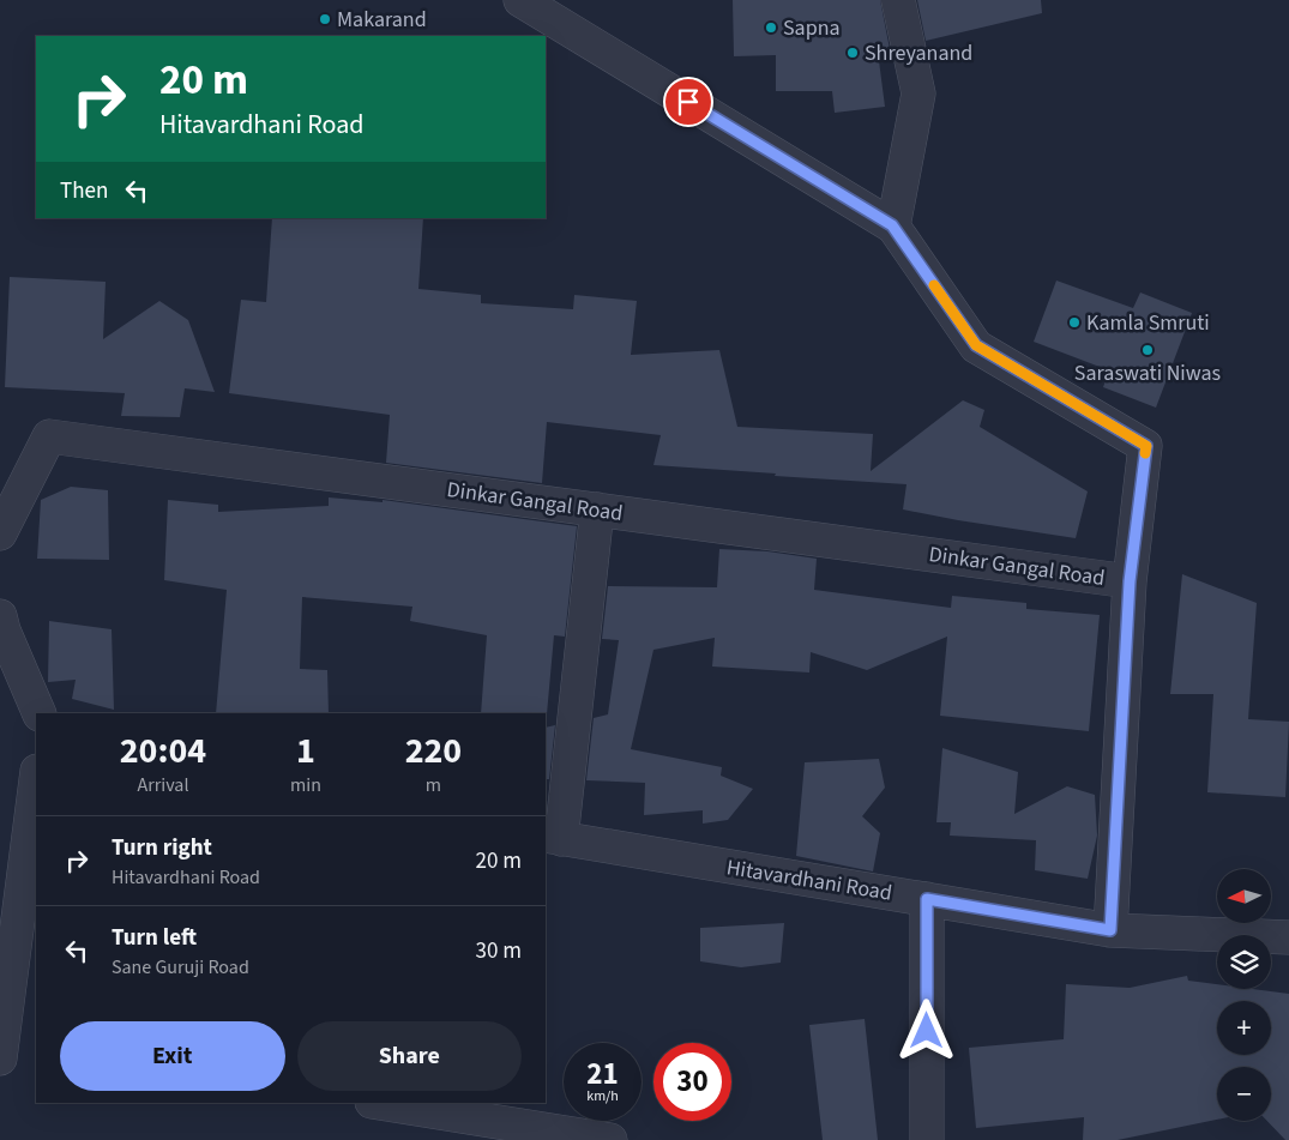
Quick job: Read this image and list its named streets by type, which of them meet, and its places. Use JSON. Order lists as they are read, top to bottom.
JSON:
{
  "streets": {
    "street": ["Dinkar Gangal Road", "Hitavardhani Road"]
  },
  "places": [
    "Makarand",
    "Sapna",
    "Shreyanand",
    "Kamla Smruti",
    "Saraswati Niwas"
  ],
  "north": "left",
  "page": {
    "turn": ["20 m", "Hitavardhani Road"],
    "then": "Then",
    "eta": [
      "20:04",
      "Arrival",
      "1",
      "min",
      "220",
      "m"
    ],
    "list": [
      {
        "name": "Turn right",
        "note": "Hitavardhani Road",
        "value": "20 m"
      },
      {
        "name": "Turn left",
        "note": "Sane Guruji Road",
        "value": "30 m"
      }
    ],
    "map_buttons": ["+", "−"],
    "buttons": ["Exit", "Share"],
    "speed": "21 km/h",
    "limit": "30"
  }
}
